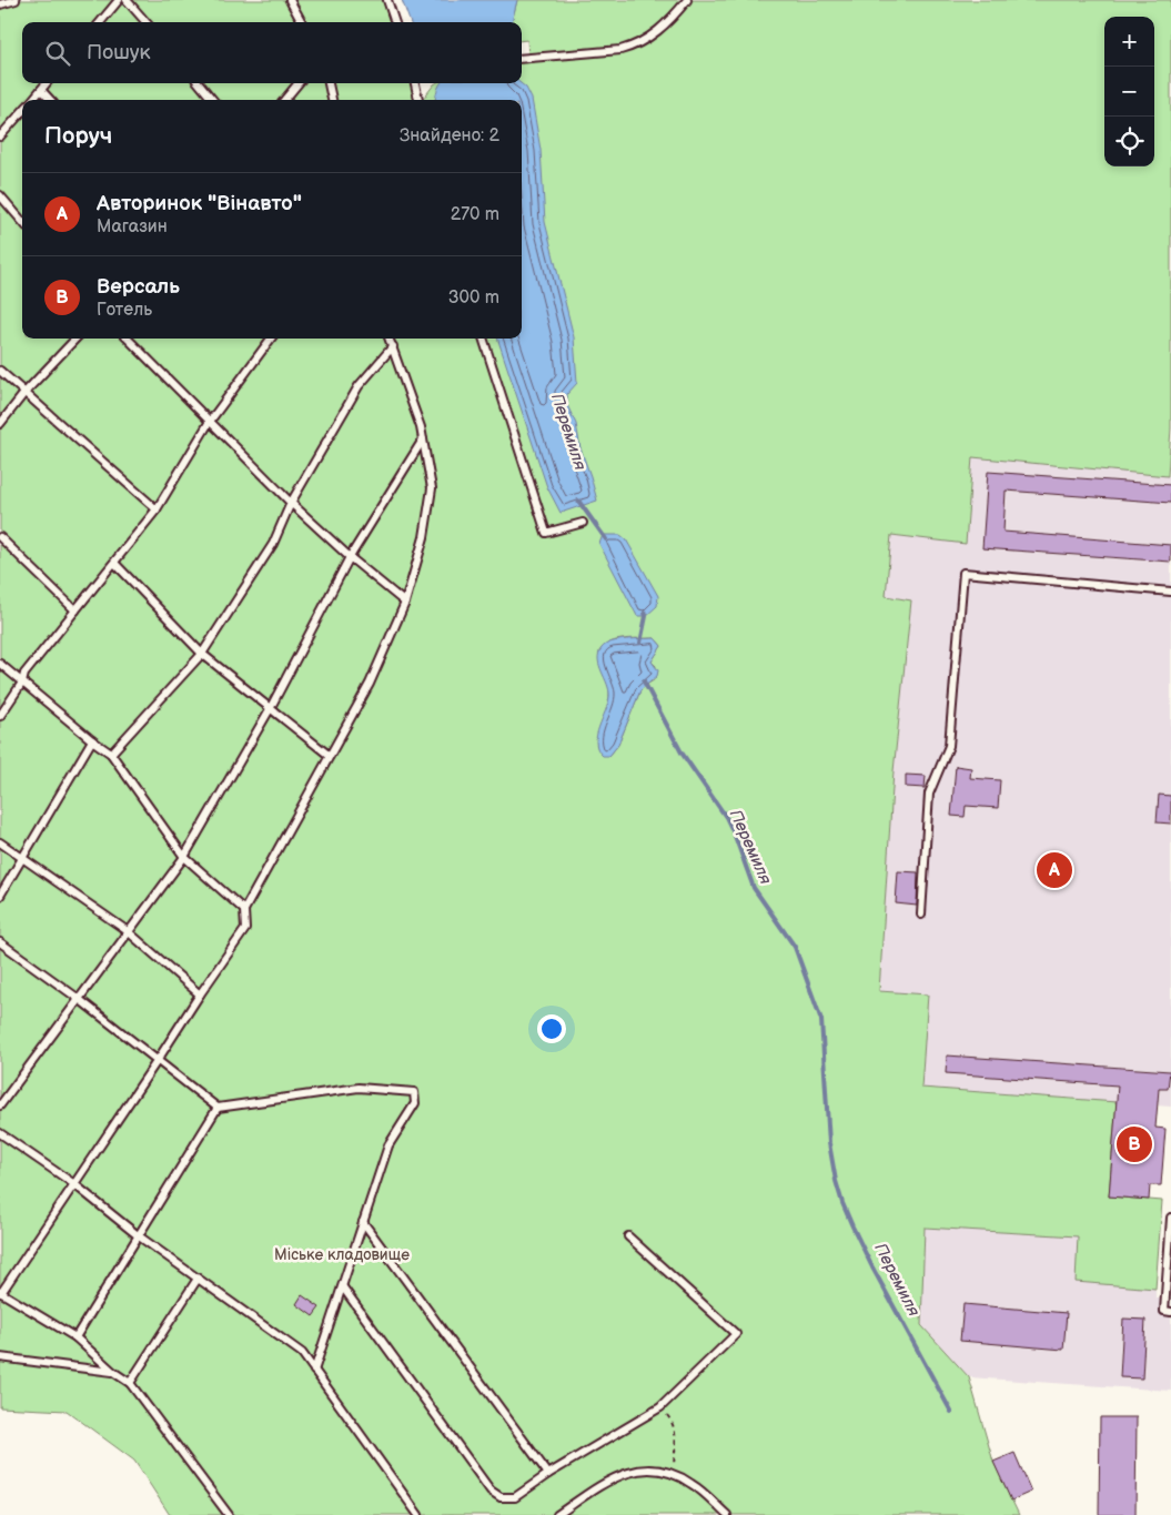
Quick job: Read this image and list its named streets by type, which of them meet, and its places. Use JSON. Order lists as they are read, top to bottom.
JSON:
{
  "water": ["Перемиля"],
  "parks": ["Міське кладовище"],
  "page": {
    "map_buttons": ["+", "−"],
    "search": "Пошук",
    "heading": ["Поруч", "Знайдено: 2"],
    "list": [
      {
        "mark": "A",
        "name": "Авторинок \"Вінавто\"",
        "note": "Магазин",
        "value": "270 m"
      },
      {
        "mark": "B",
        "name": "Версаль",
        "note": "Готель",
        "value": "300 m"
      }
    ],
    "pins": ["A", "B"]
  }
}
